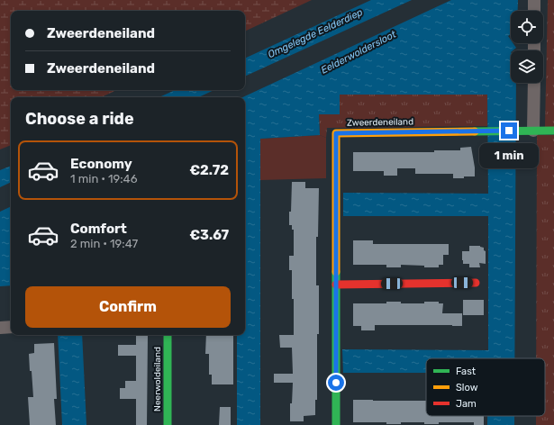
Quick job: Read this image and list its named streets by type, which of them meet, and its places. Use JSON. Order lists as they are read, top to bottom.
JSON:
{
  "streets": {
    "street": ["Zweerdeneiland", "Neerwoldeiland"]
  },
  "water": ["Omgelegde Eelderdiep", "Eelderwoldersloot"],
  "legend": ["Fast", "Slow", "Jam"],
  "page": {
    "banner": ["Zweerdeneiland", "Zweerdeneiland"],
    "heading": "Choose a ride",
    "list": [
      {
        "name": "Economy",
        "note": "1 min · 19:46",
        "value": "€2.72"
      },
      {
        "name": "Comfort",
        "note": "2 min · 19:47",
        "value": "€3.67"
      }
    ],
    "bubble": "1 min",
    "buttons": "Confirm"
  }
}
